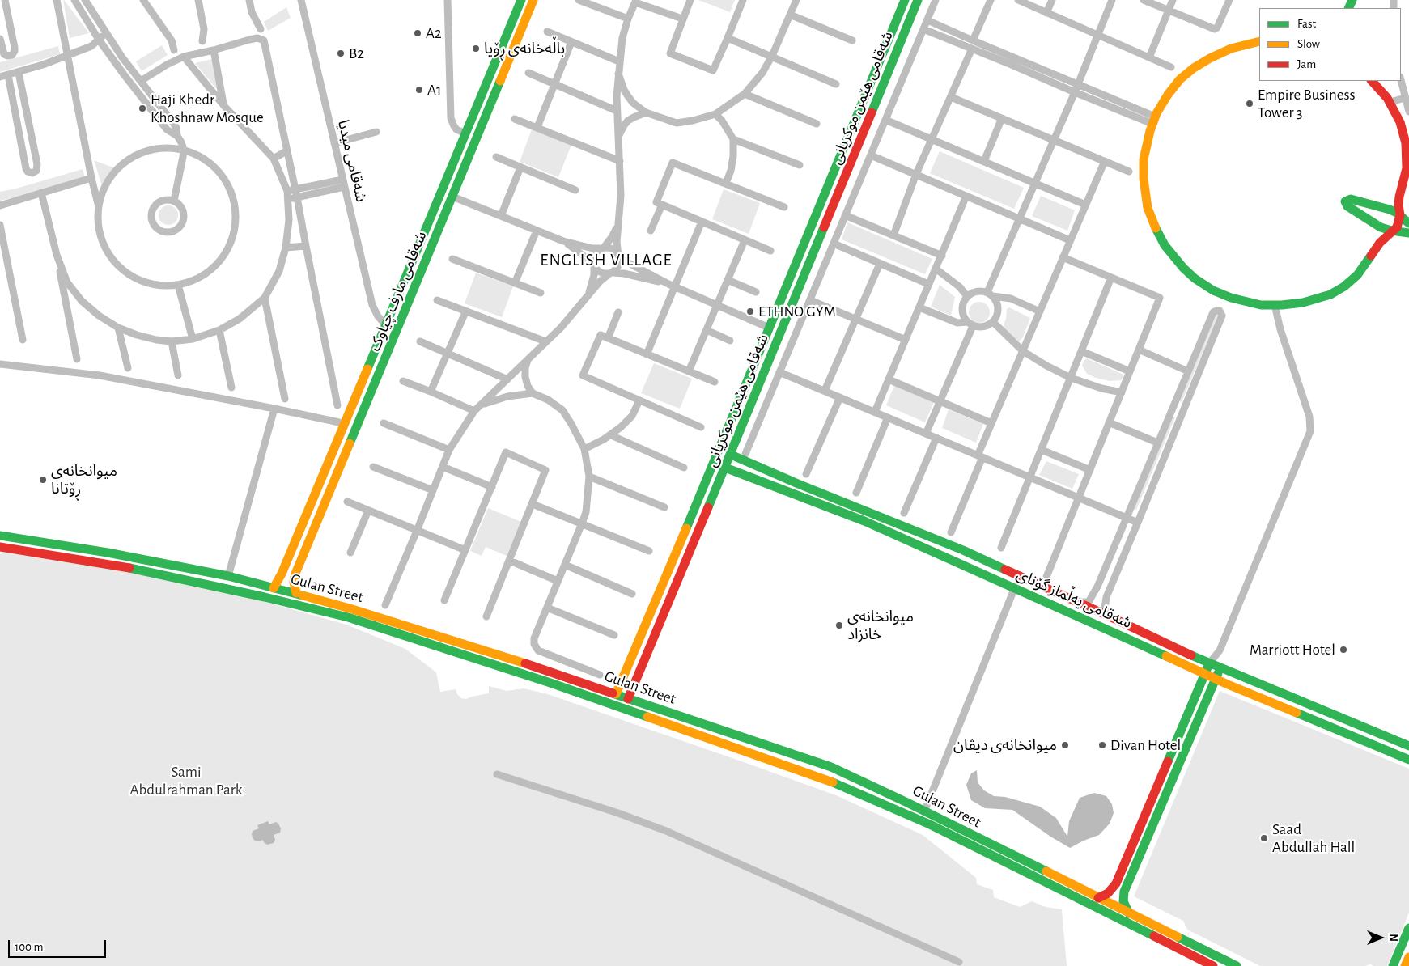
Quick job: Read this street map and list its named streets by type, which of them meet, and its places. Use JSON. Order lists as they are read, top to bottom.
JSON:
{
  "streets": {
    "street": [
      "شەقامی هێمن موکریانی",
      "شەقامی میدیا",
      "شەقامی مارف چیاوک",
      "Gulan Street",
      "شەقامی یەڵماز گۆنای"
    ]
  },
  "crossings": [
    ["شەقامی هێمن موکریانی", "Gulan Street"],
    ["شەقامی هێمن موکریانی", "شەقامی یەڵماز گۆنای"],
    ["شەقامی میدیا", "شەقامی مارف چیاوک"],
    ["شەقامی مارف چیاوک", "Gulan Street"]
  ],
  "districts": ["ENGLISH VILLAGE"],
  "parks": ["Sami Abdulrahman Park"],
  "places": [
    "A2",
    "باڵەخانەی ڕۆیا",
    "B2",
    "A1",
    "Empire Business Tower 3",
    "Haji Khedr Khoshnaw Mosque",
    "ETHNO GYM",
    "میوانخانەی ڕۆتانا",
    "میوانخانەی خانزاد",
    "Marriott Hotel",
    "میوانخانەی دیڤان",
    "Divan Hotel",
    "Saad Abdullah Hall"
  ],
  "legend": ["Fast", "Slow", "Jam"],
  "scale_bar": "100 m",
  "north": "right"
}
